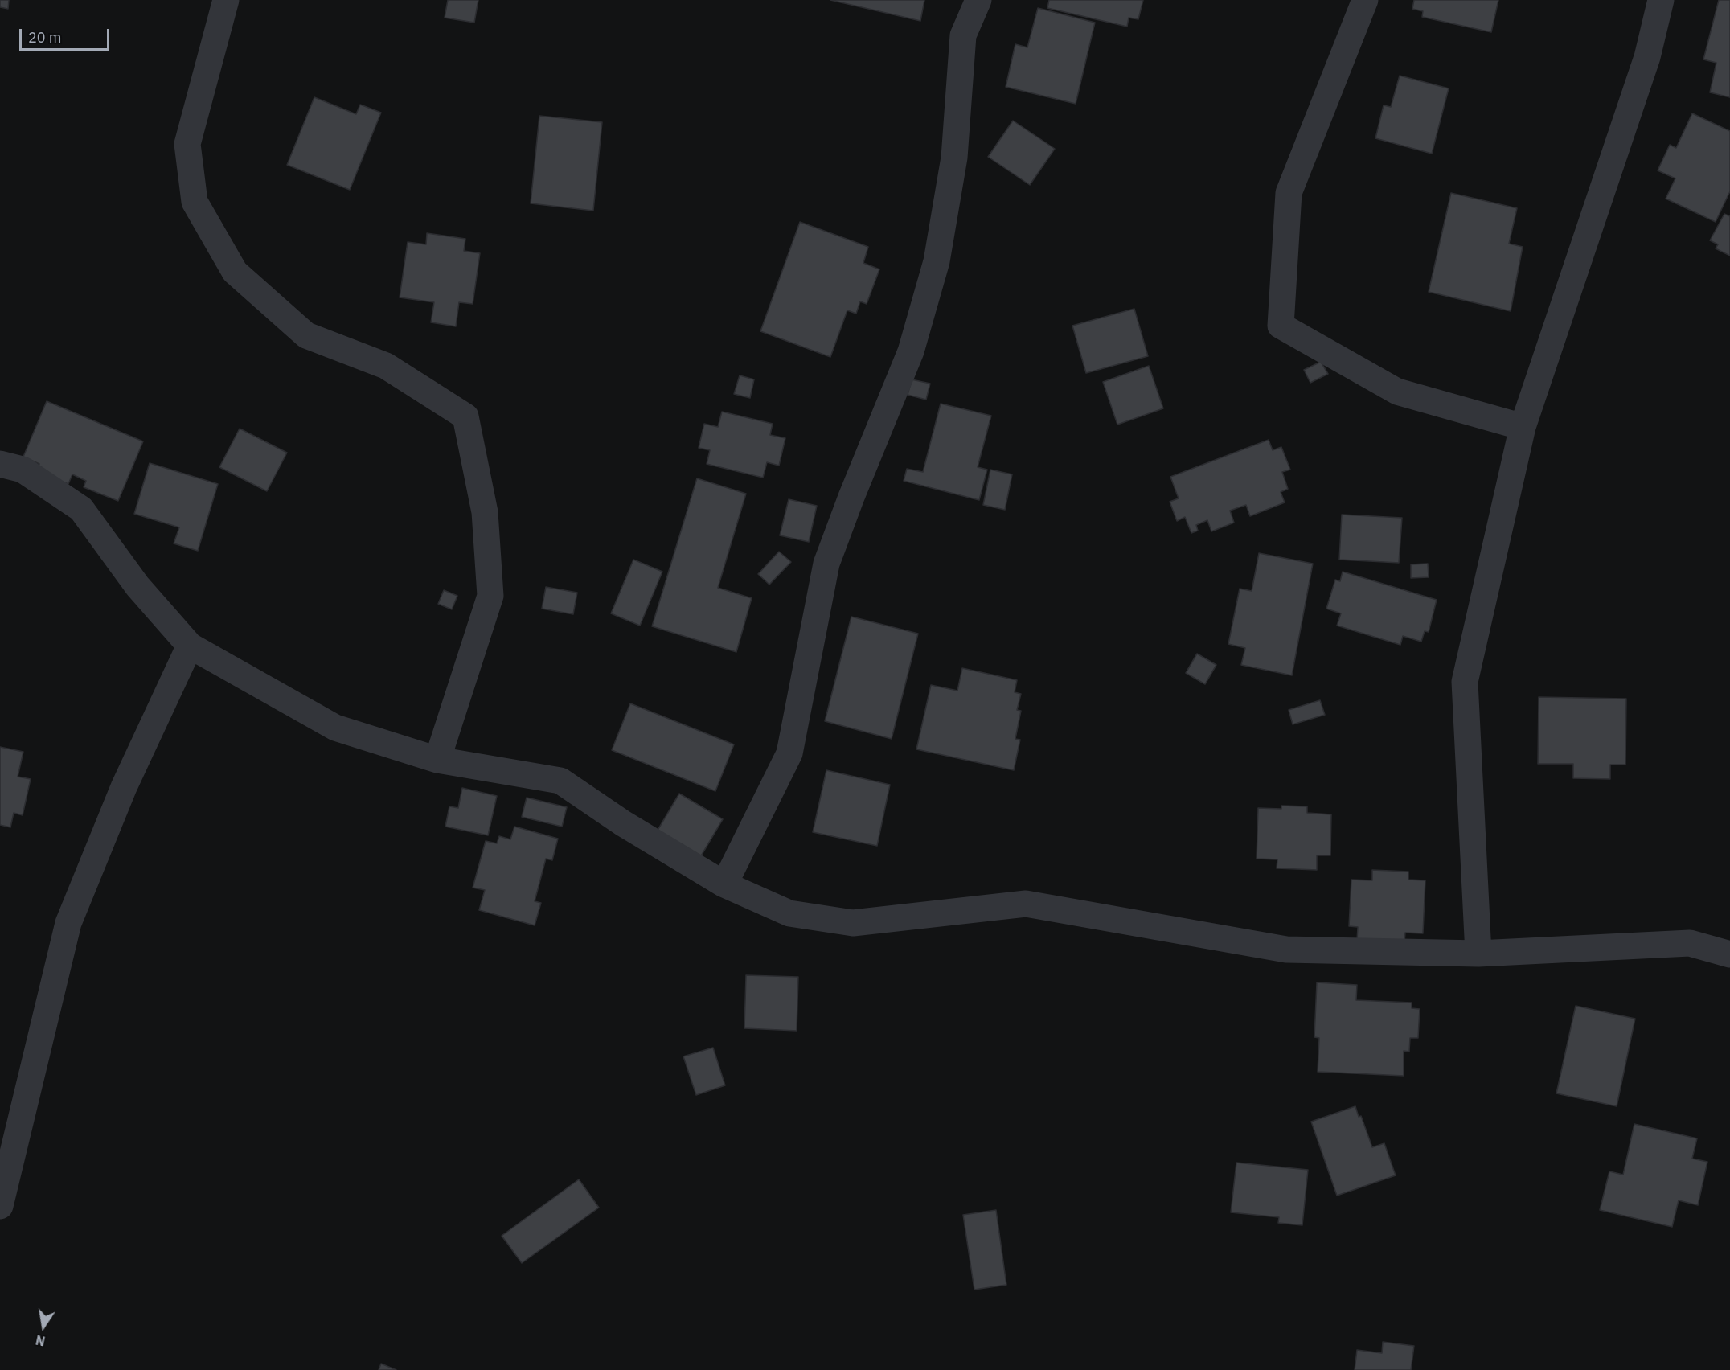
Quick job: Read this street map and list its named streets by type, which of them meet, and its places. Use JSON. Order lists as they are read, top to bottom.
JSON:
{
  "scale_bar": "20 m",
  "north": "bottom"
}
